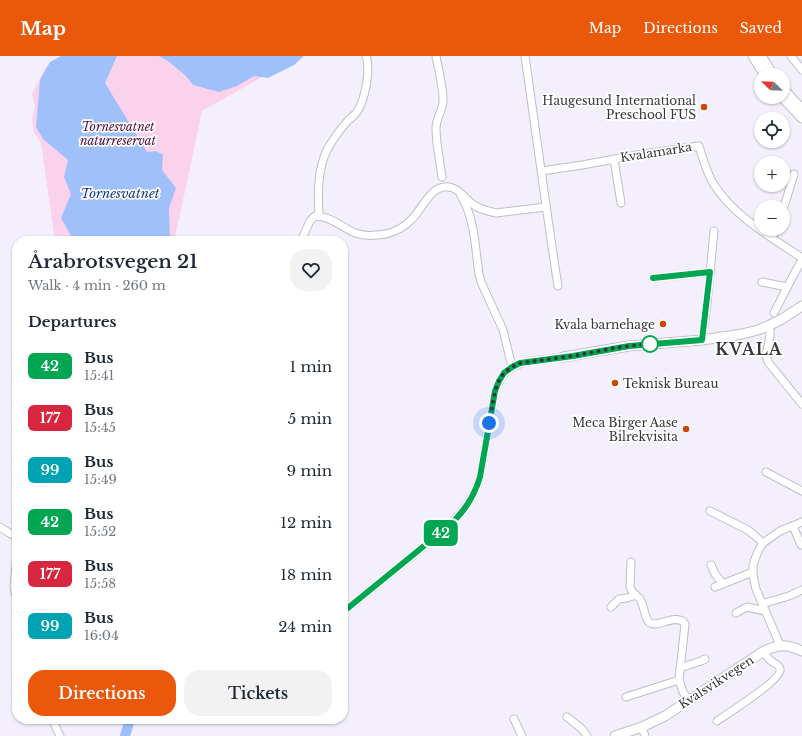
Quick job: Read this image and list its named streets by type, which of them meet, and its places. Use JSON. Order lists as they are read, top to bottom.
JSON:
{
  "streets": {
    "main road": ["Kvalsvikvegen"],
    "street": ["Kvalamarka"]
  },
  "districts": ["KVALA"],
  "water": ["Tornesvatnet"],
  "parks": ["Tornesvatnet naturreservat"],
  "places": [
    "Haugesund International Preschool FUS",
    "Kvala barnehage",
    "Teknisk Bureau",
    "Meca Birger Aase Bilrekvisita"
  ],
  "lines": ["bus line 42"],
  "north": "top left",
  "page": {
    "header": "Map",
    "nav": ["Map", "Directions", "Saved"],
    "on_map": "42",
    "map_buttons": ["+", "−"],
    "heading": [
      ["Årabrotsvegen 21", "Walk · 4 min · 260 m"],
      "Departures"
    ],
    "list": [
      {
        "mark": "42",
        "name": "Bus",
        "note": "15:41",
        "value": "1 min"
      },
      {
        "mark": "177",
        "name": "Bus",
        "note": "15:45",
        "value": "5 min"
      },
      {
        "mark": "99",
        "name": "Bus",
        "note": "15:49",
        "value": "9 min"
      },
      {
        "mark": "42",
        "name": "Bus",
        "note": "15:52",
        "value": "12 min"
      },
      {
        "mark": "177",
        "name": "Bus",
        "note": "15:58",
        "value": "18 min"
      },
      {
        "mark": "99",
        "name": "Bus",
        "note": "16:04",
        "value": "24 min"
      }
    ],
    "buttons": ["Directions", "Tickets"]
  }
}
